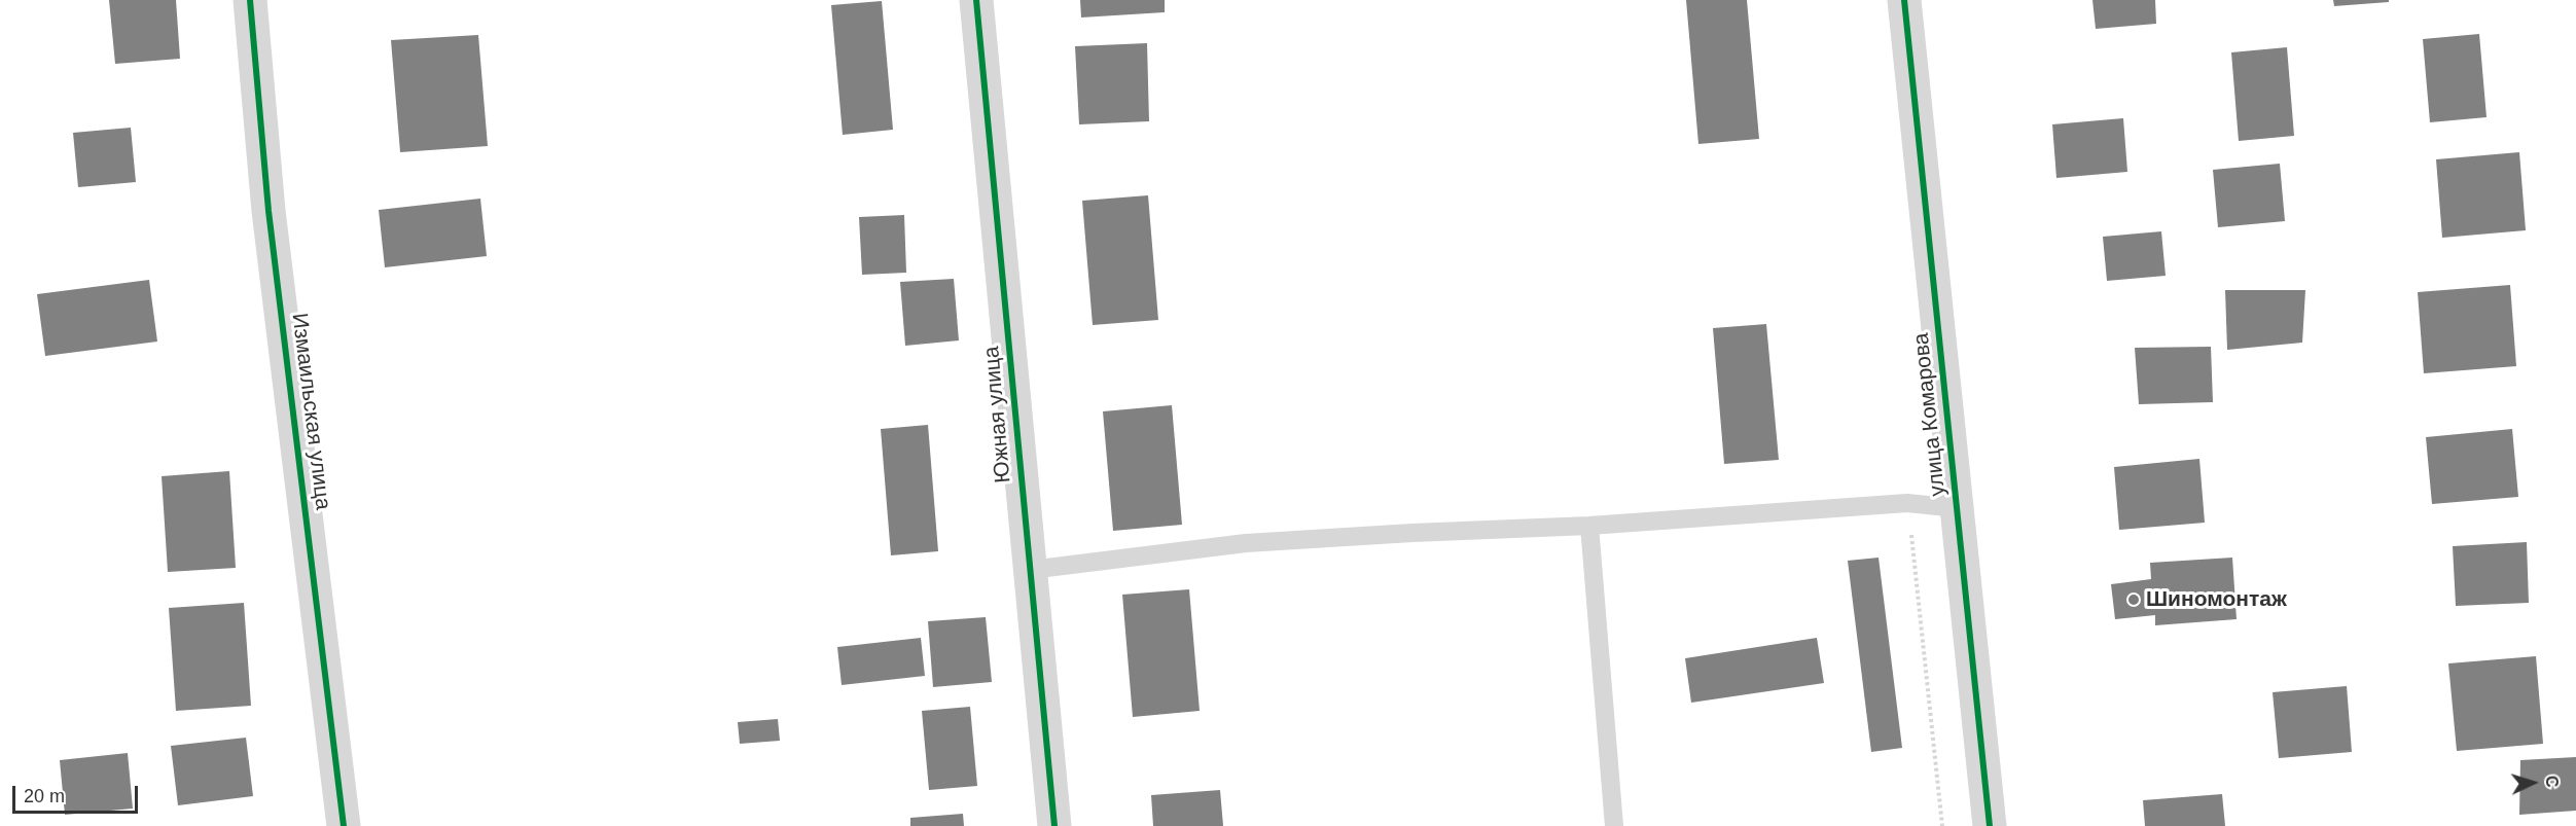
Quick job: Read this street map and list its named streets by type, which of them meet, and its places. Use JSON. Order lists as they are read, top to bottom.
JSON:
{
  "streets": {
    "street": ["Измаильская улица", "Южная улица", "улица Комарова"]
  },
  "places": ["Шиномонтаж"],
  "scale_bar": "20 m",
  "north": "right"
}
